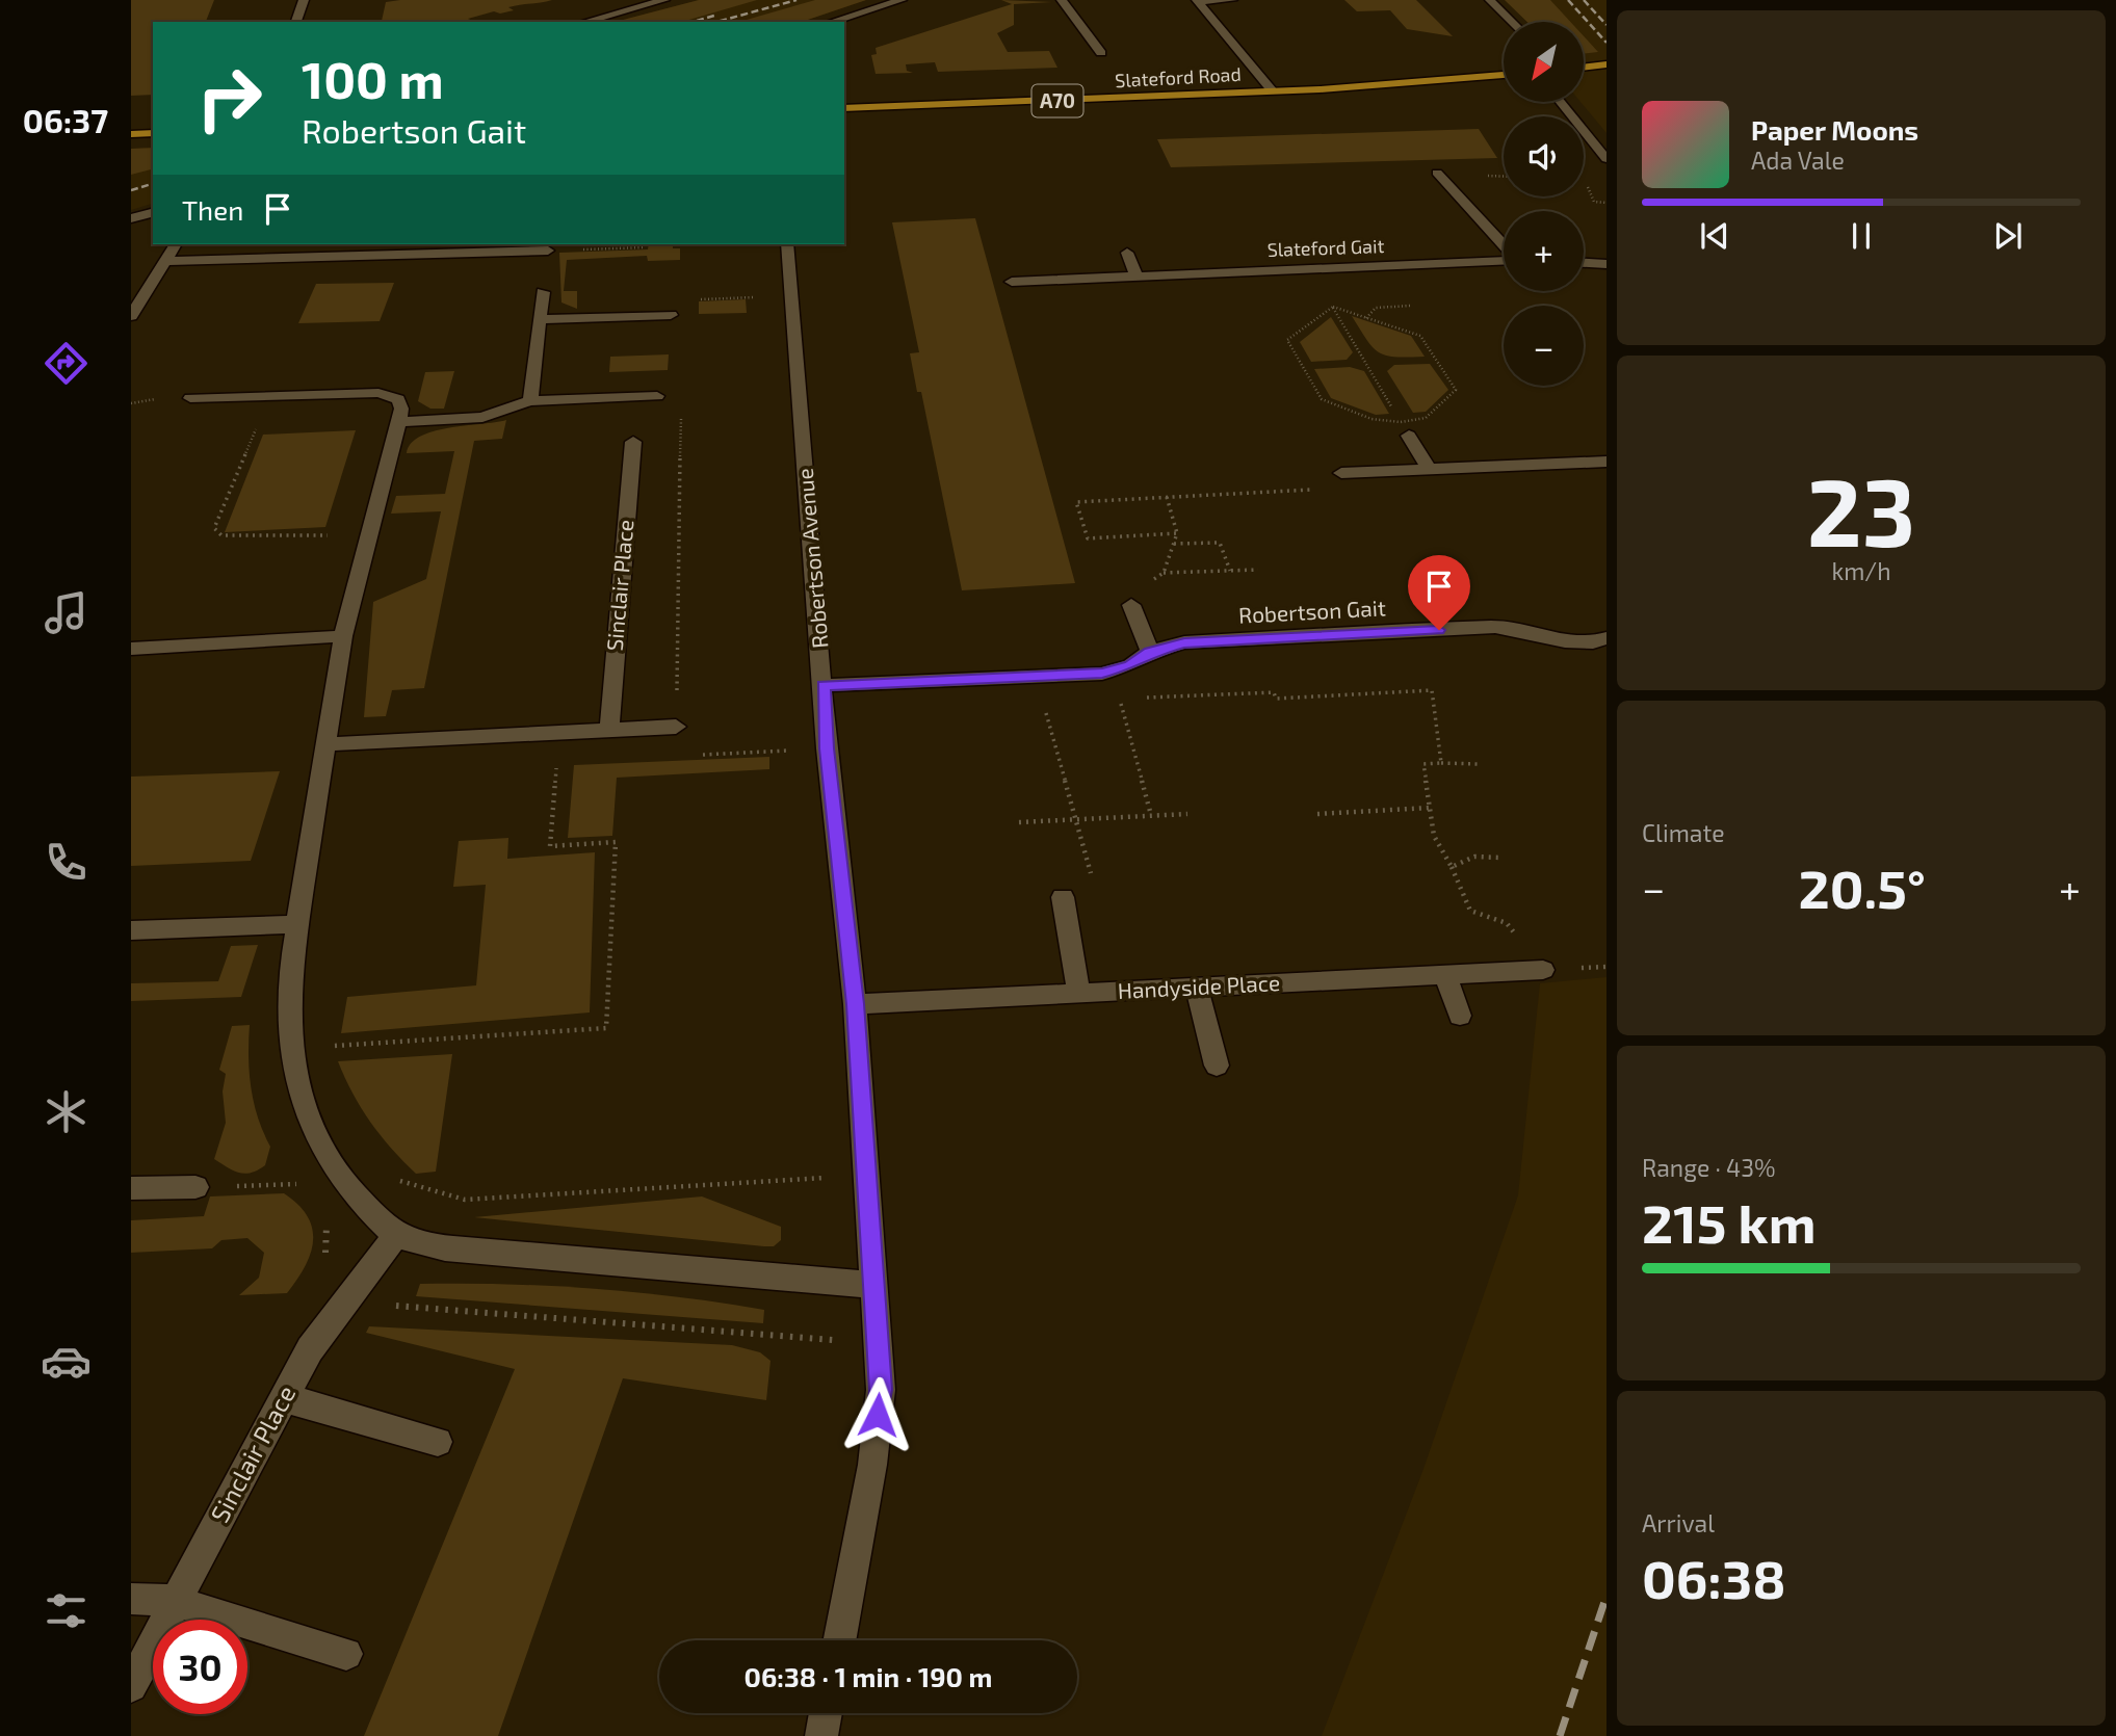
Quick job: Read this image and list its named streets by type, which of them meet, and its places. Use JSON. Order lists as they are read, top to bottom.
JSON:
{
  "streets": {
    "main road": ["Slateford Road", "A70"],
    "street": [
      "Slateford Gait",
      "Robertson Avenue",
      "Sinclair Place",
      "Robertson Gait",
      "Handyside Place"
    ]
  },
  "crossings": [
    ["Robertson Avenue", "Robertson Gait"],
    ["Robertson Avenue", "Handyside Place"]
  ],
  "north": "bottom left",
  "page": {
    "tabs": "06:37",
    "map_buttons": ["+", "−"],
    "turn": ["100 m", "Robertson Gait"],
    "song": ["Paper Moons", "Ada Vale"],
    "then": "Then",
    "tile": [
      ["23", "km/h"],
      "Climate",
      ["Range · 43%", "215 km"],
      ["Arrival", "06:38"]
    ],
    "heat": ["−", "20.5°", "+"],
    "limit": "30",
    "trip": "06:38 · 1 min · 190 m"
  }
}
